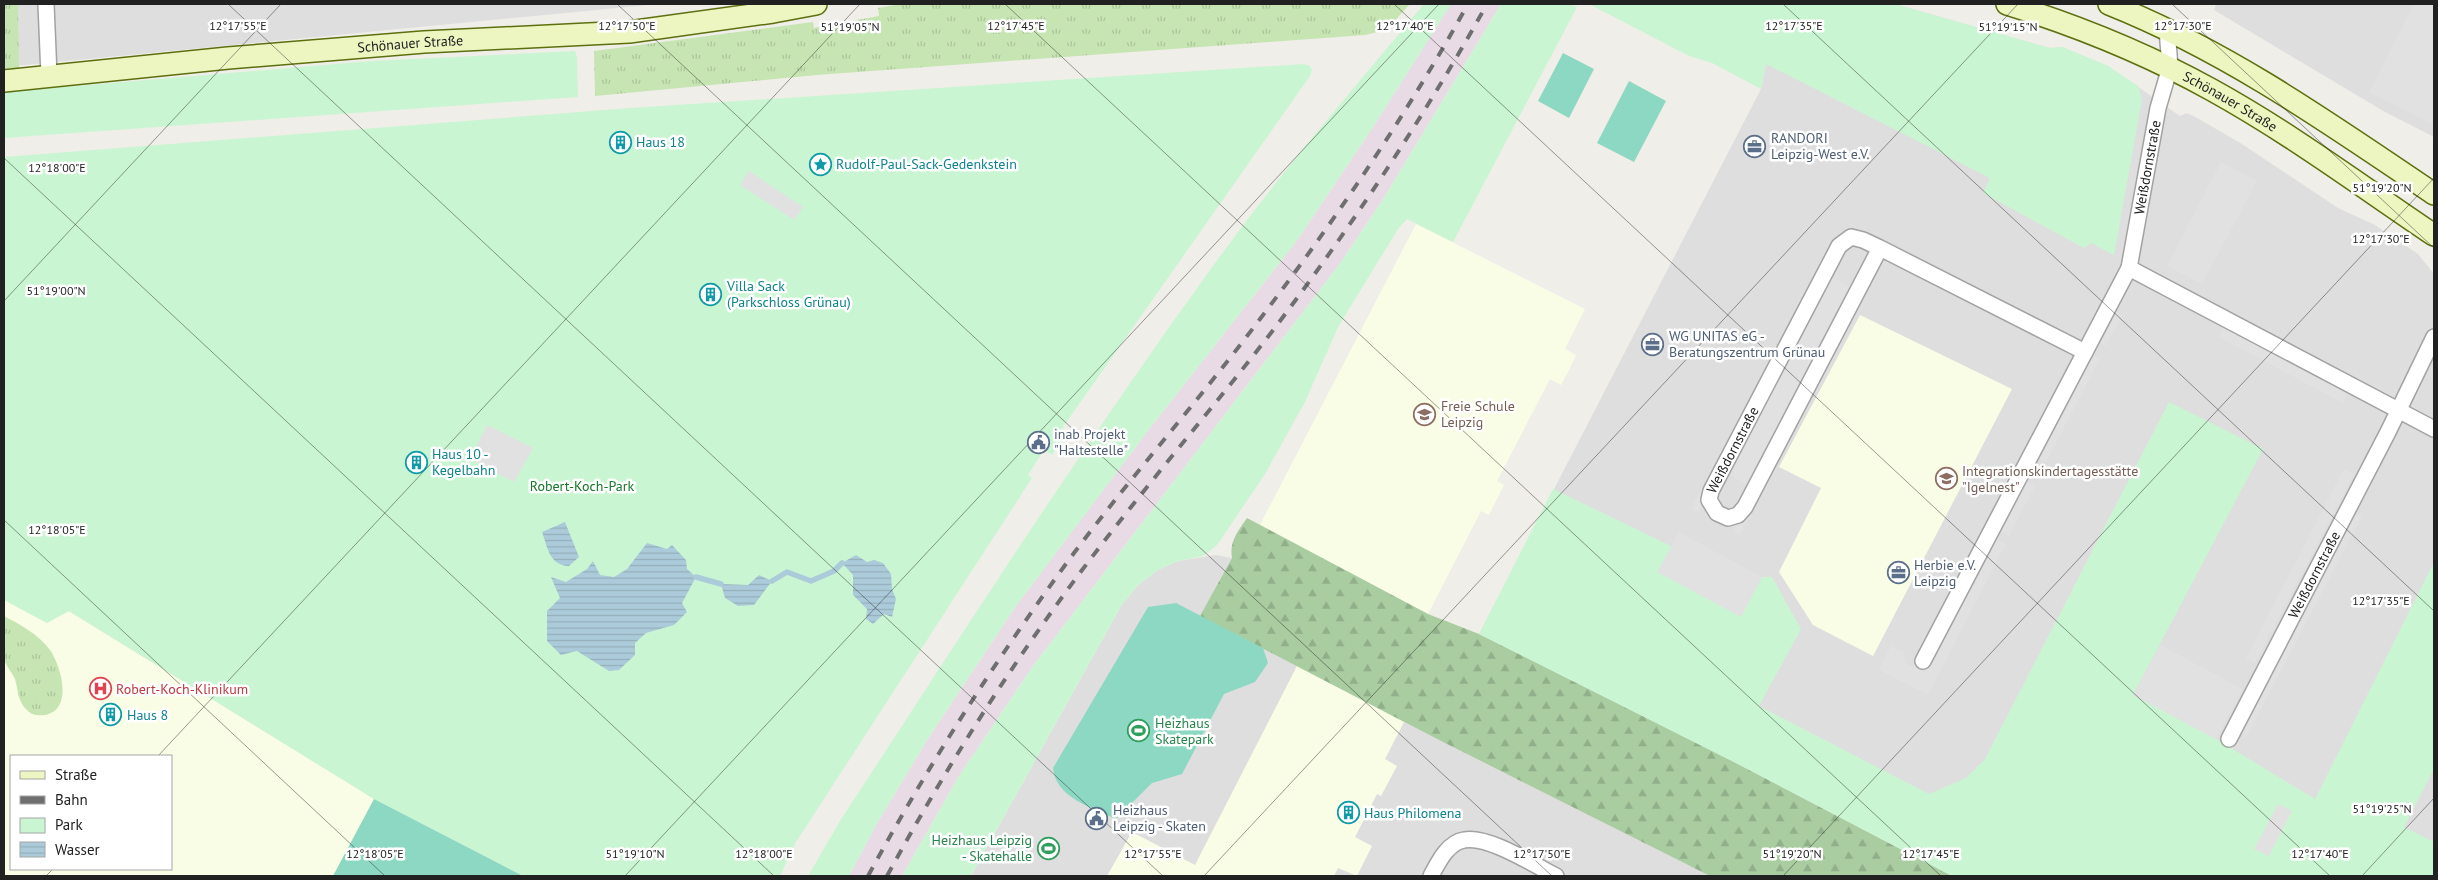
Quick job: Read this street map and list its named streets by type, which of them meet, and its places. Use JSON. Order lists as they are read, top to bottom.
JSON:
{
  "streets": {
    "main road": ["Schönauer Straße"],
    "street": ["Weißdornstraße"]
  },
  "crossings": [
    ["Schönauer Straße", "Weißdornstraße"]
  ],
  "parks": ["Robert-Koch-Park"],
  "places": {
    "building": [
      "Haus 18",
      "Villa Sack (Parkschloss Grünau)",
      "Haus 10 - Kegelbahn",
      "Haus 8",
      "Haus Philomena"
    ],
    "office": ["RANDORI Leipzig-West e.V.", "WG UNITAS eG - Beratungszentrum Grünau", "Herbie e.V. Leipzig"],
    "place": ["Rudolf-Paul-Sack-Gedenkstein"],
    "school or university": ["Freie Schule Leipzig", "Integrationskindertagesstätte \"Igelnest\""],
    "public building": ["inab Projekt \"Haltestelle\"", "Heizhaus Leipzig - Skaten"],
    "hospital": ["Robert-Koch-Klinikum"],
    "sports": ["Heizhaus Skatepark", "Heizhaus Leipzig - Skatehalle"]
  },
  "legend": [
    "Straße",
    "Bahn",
    "Park",
    "Wasser"
  ],
  "coordinates": [
    "12°17'55\"E",
    "12°17'50\"E",
    "12°17'45\"E",
    "12°17'40\"E",
    "12°17'35\"E",
    "12°17'30\"E",
    "51°19'05\"N",
    "51°19'15\"N",
    "12°18'00\"E",
    "51°19'20\"N",
    "51°19'00\"N",
    "12°18'05\"E",
    "51°19'25\"N",
    "51°19'10\"N"
  ]
}
